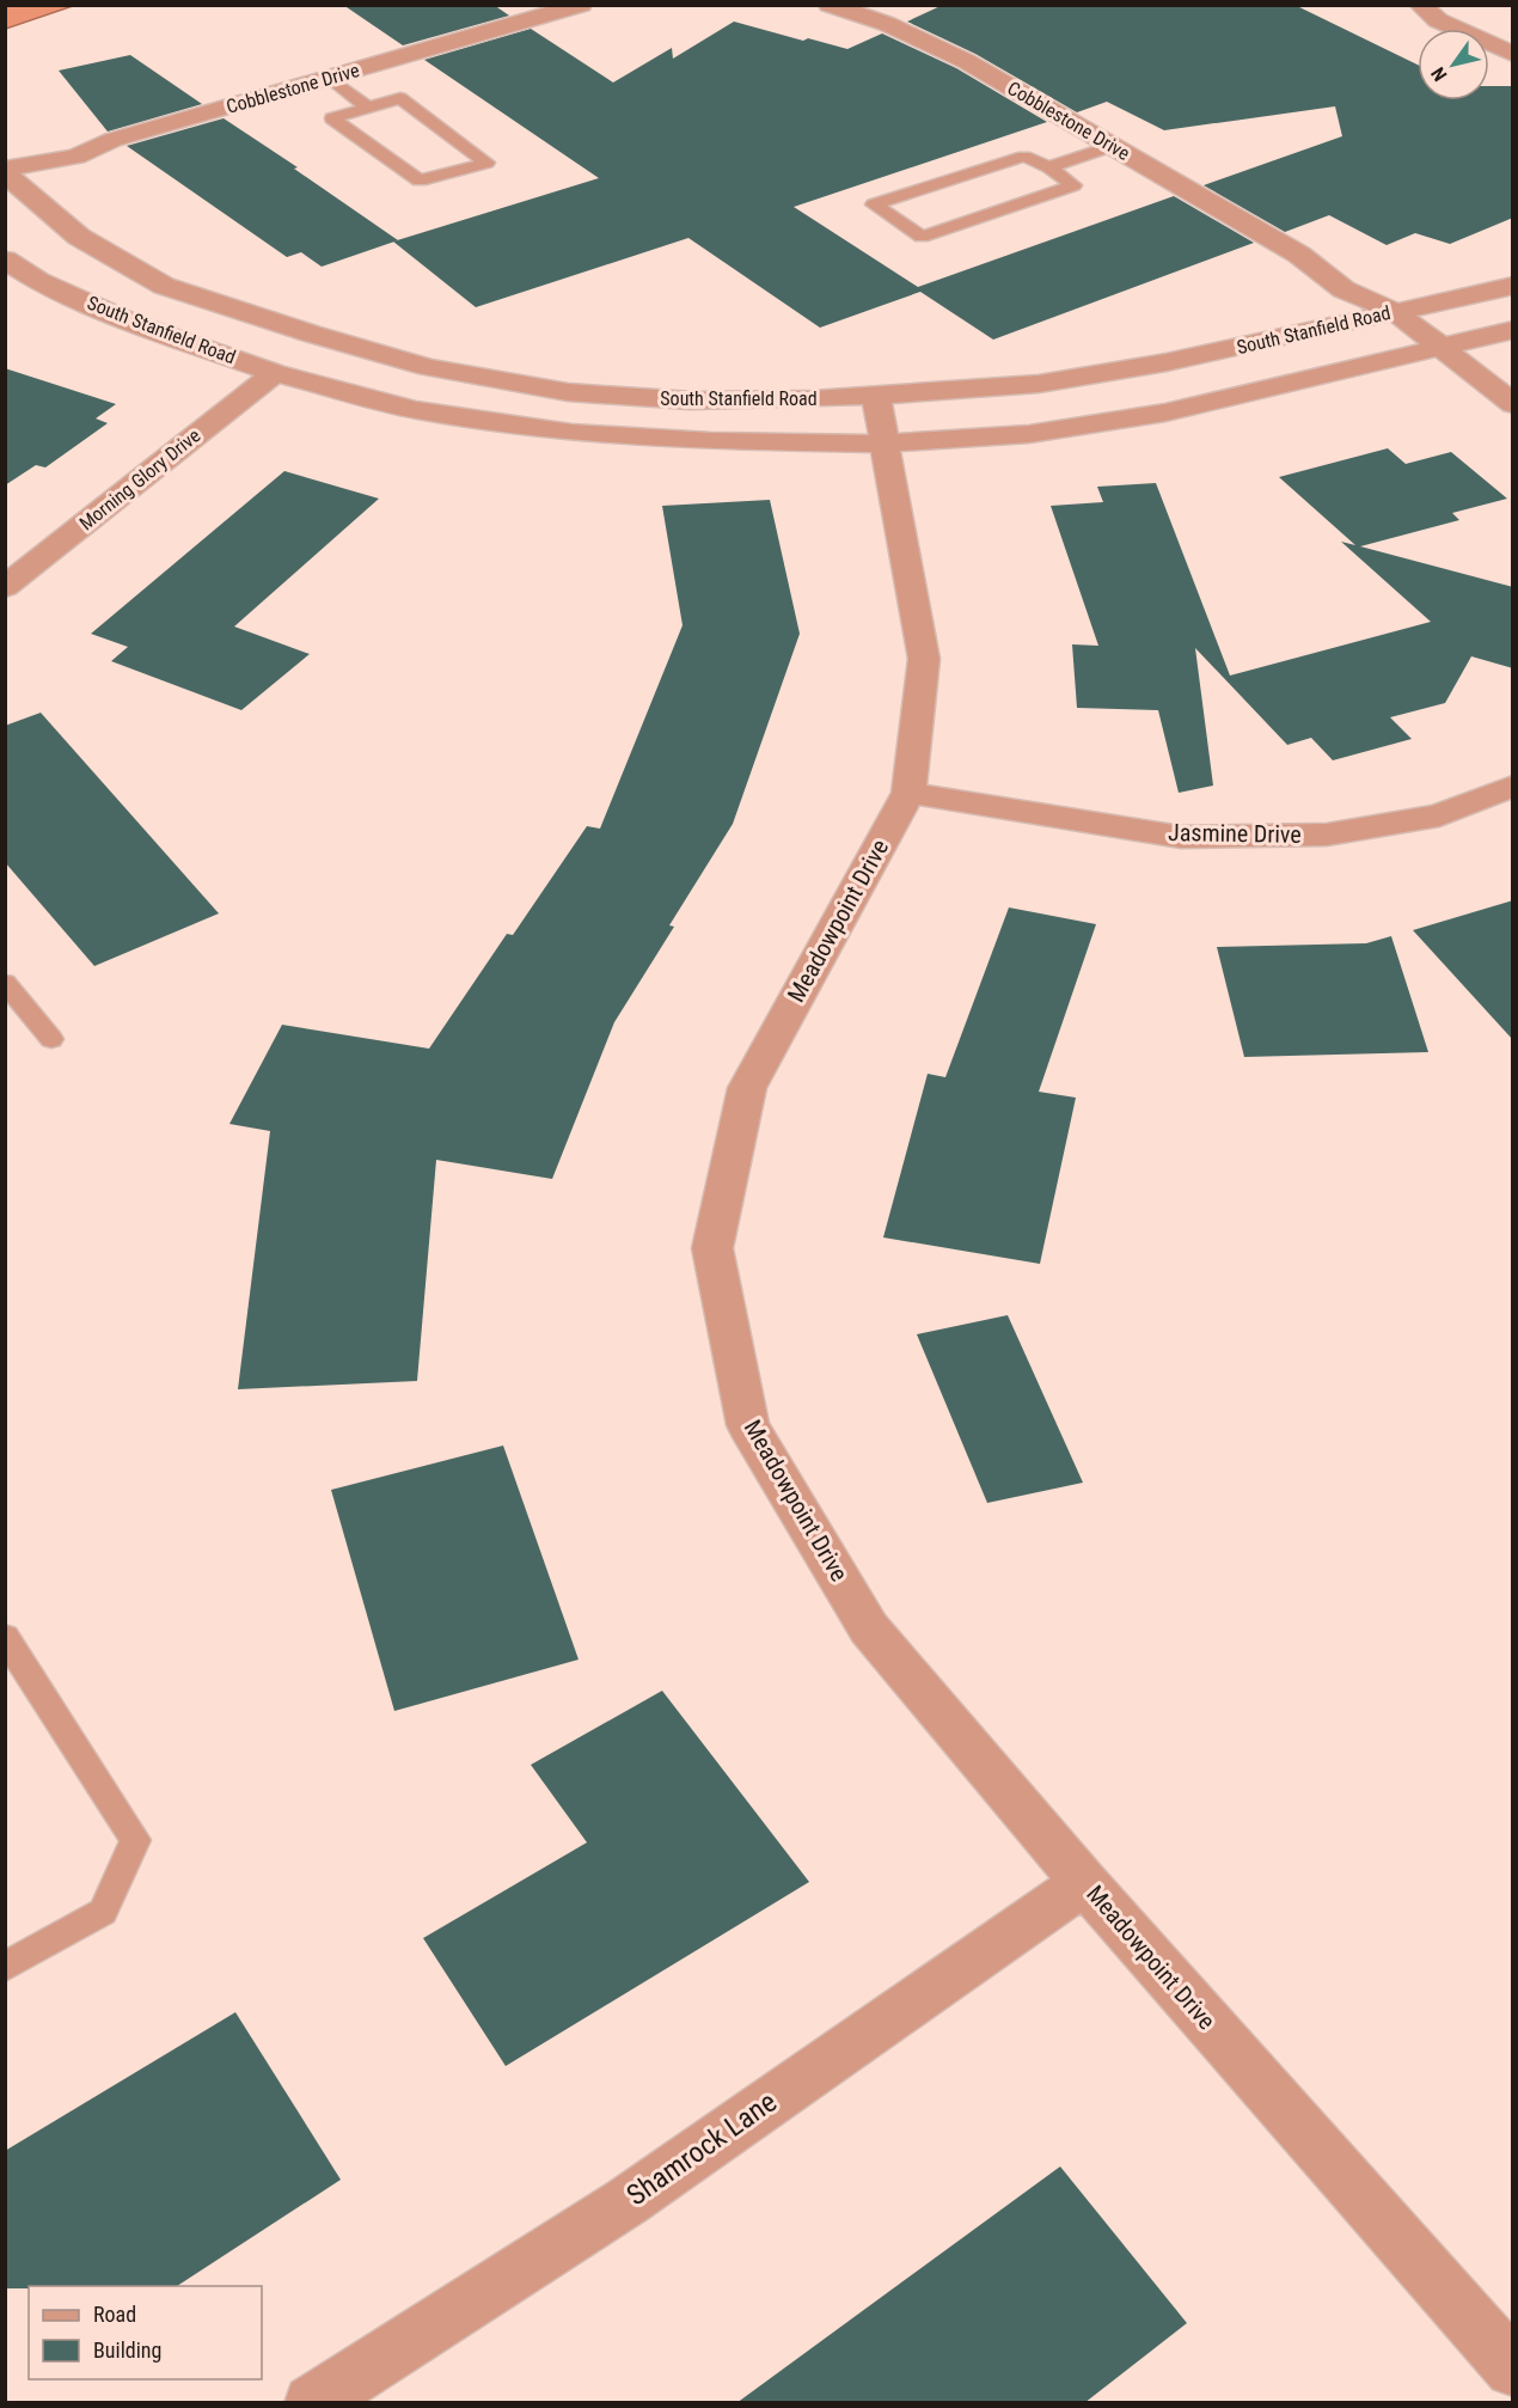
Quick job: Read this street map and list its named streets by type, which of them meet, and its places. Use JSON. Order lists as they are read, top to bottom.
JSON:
{
  "streets": {
    "street": [
      "Cobblestone Drive",
      "South Stanfield Road",
      "Morning Glory Drive",
      "Jasmine Drive",
      "Meadowpoint Drive",
      "Shamrock Lane"
    ]
  },
  "crossings": [
    ["Cobblestone Drive", "South Stanfield Road"],
    ["South Stanfield Road", "Morning Glory Drive"],
    ["South Stanfield Road", "Meadowpoint Drive"],
    ["Jasmine Drive", "Meadowpoint Drive"],
    ["Meadowpoint Drive", "Shamrock Lane"]
  ],
  "legend": ["Road", "Building"],
  "north": "bottom left"
}
